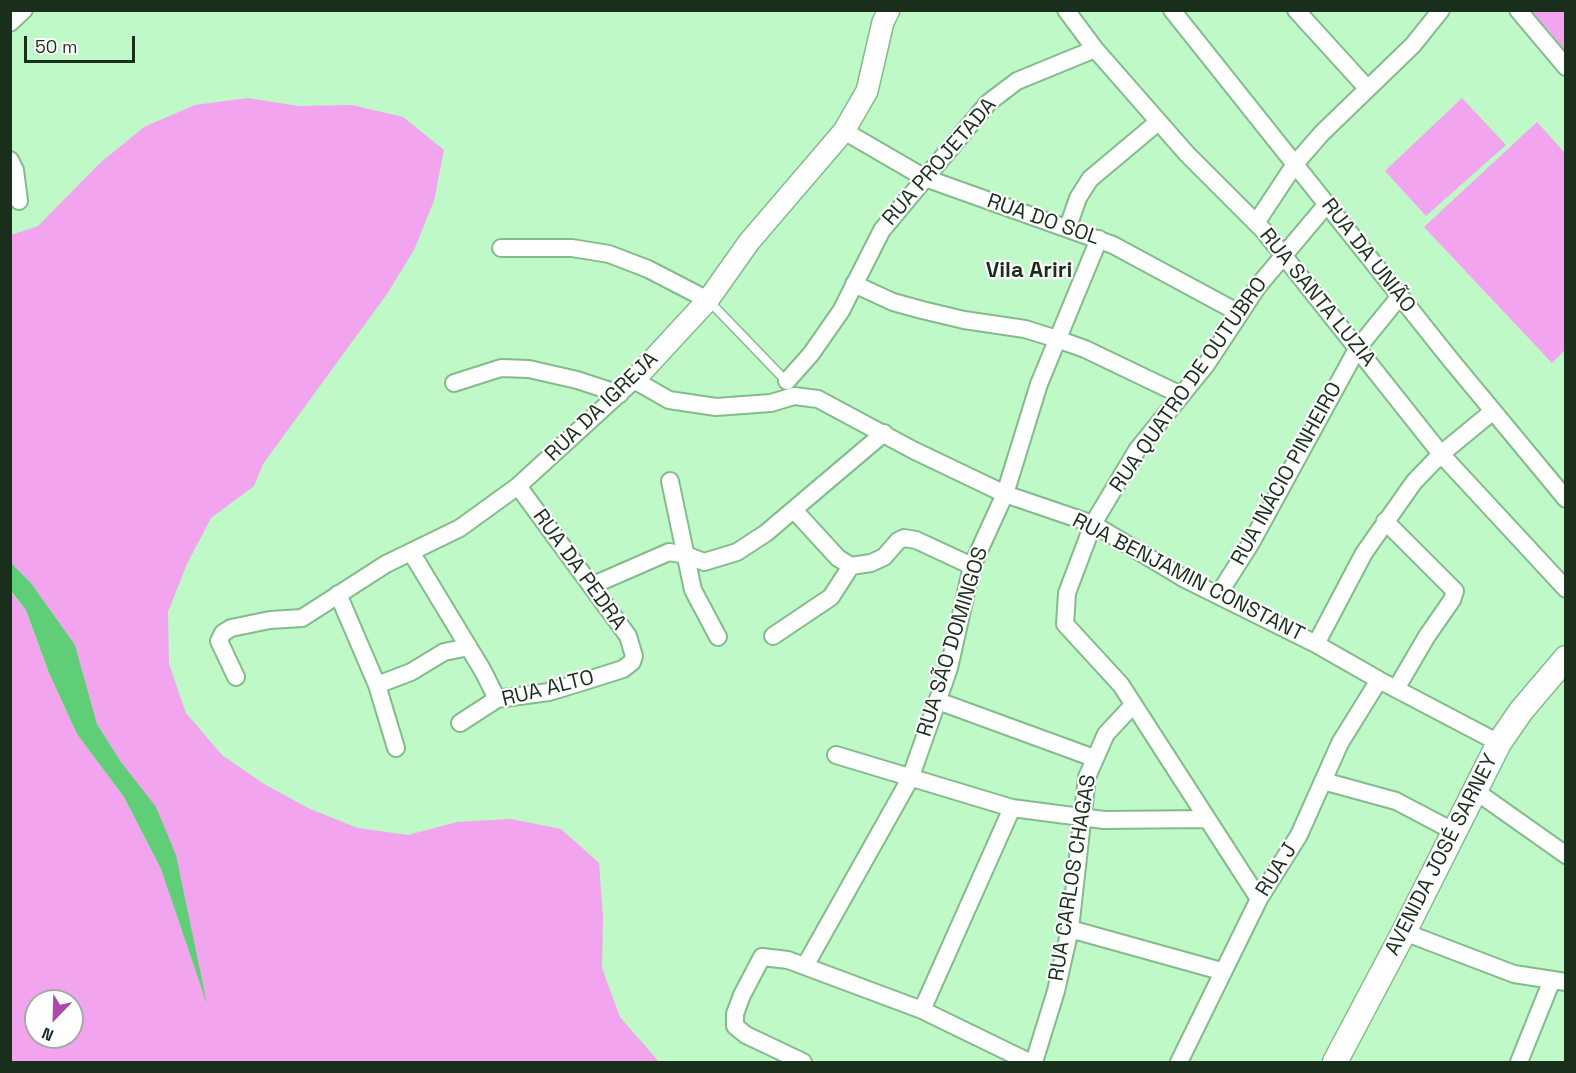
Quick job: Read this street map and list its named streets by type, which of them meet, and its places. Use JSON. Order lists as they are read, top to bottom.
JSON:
{
  "streets": {
    "main road": ["AVENIDA JOSÉ SARNEY"],
    "street": [
      "RUA PROJETADA",
      "RUA DO SOL",
      "RUA DA UNIÃO",
      "RUA SANTA LUZIA",
      "RUA QUATRO DE OUTUBRO",
      "RUA DA IGREJA",
      "RUA INÁCIO PINHEIRO",
      "RUA DA PEDRA",
      "RUA BENJAMIN CONSTANT",
      "RUA SÃO DOMINGOS",
      "RUA ALTO",
      "RUA J",
      "RUA CARLOS CHAGAS"
    ]
  },
  "crossings": [
    ["RUA PROJETADA", "RUA DO SOL"],
    ["RUA PROJETADA", "RUA SANTA LUZIA"],
    ["RUA PROJETADA", "RUA BENJAMIN CONSTANT"],
    ["RUA DO SOL", "RUA QUATRO DE OUTUBRO"],
    ["RUA DO SOL", "RUA DA IGREJA"],
    ["RUA DO SOL", "RUA SÃO DOMINGOS"],
    ["RUA DA UNIÃO", "RUA QUATRO DE OUTUBRO"],
    ["RUA DA UNIÃO", "RUA INÁCIO PINHEIRO"],
    ["RUA SANTA LUZIA", "RUA QUATRO DE OUTUBRO"],
    ["RUA SANTA LUZIA", "RUA INÁCIO PINHEIRO"],
    ["RUA QUATRO DE OUTUBRO", "RUA BENJAMIN CONSTANT"],
    ["RUA QUATRO DE OUTUBRO", "RUA J"],
    ["RUA QUATRO DE OUTUBRO", "RUA CARLOS CHAGAS"],
    ["RUA DA IGREJA", "RUA DA PEDRA"],
    ["RUA DA IGREJA", "RUA BENJAMIN CONSTANT"],
    ["RUA INÁCIO PINHEIRO", "RUA BENJAMIN CONSTANT"],
    ["RUA DA PEDRA", "RUA ALTO"],
    ["RUA BENJAMIN CONSTANT", "RUA SÃO DOMINGOS"],
    ["RUA BENJAMIN CONSTANT", "AVENIDA JOSÉ SARNEY"],
    ["RUA BENJAMIN CONSTANT", "RUA J"]
  ],
  "districts": ["Vila Ariri"],
  "scale_bar": "50 m",
  "north": "bottom left"
}
